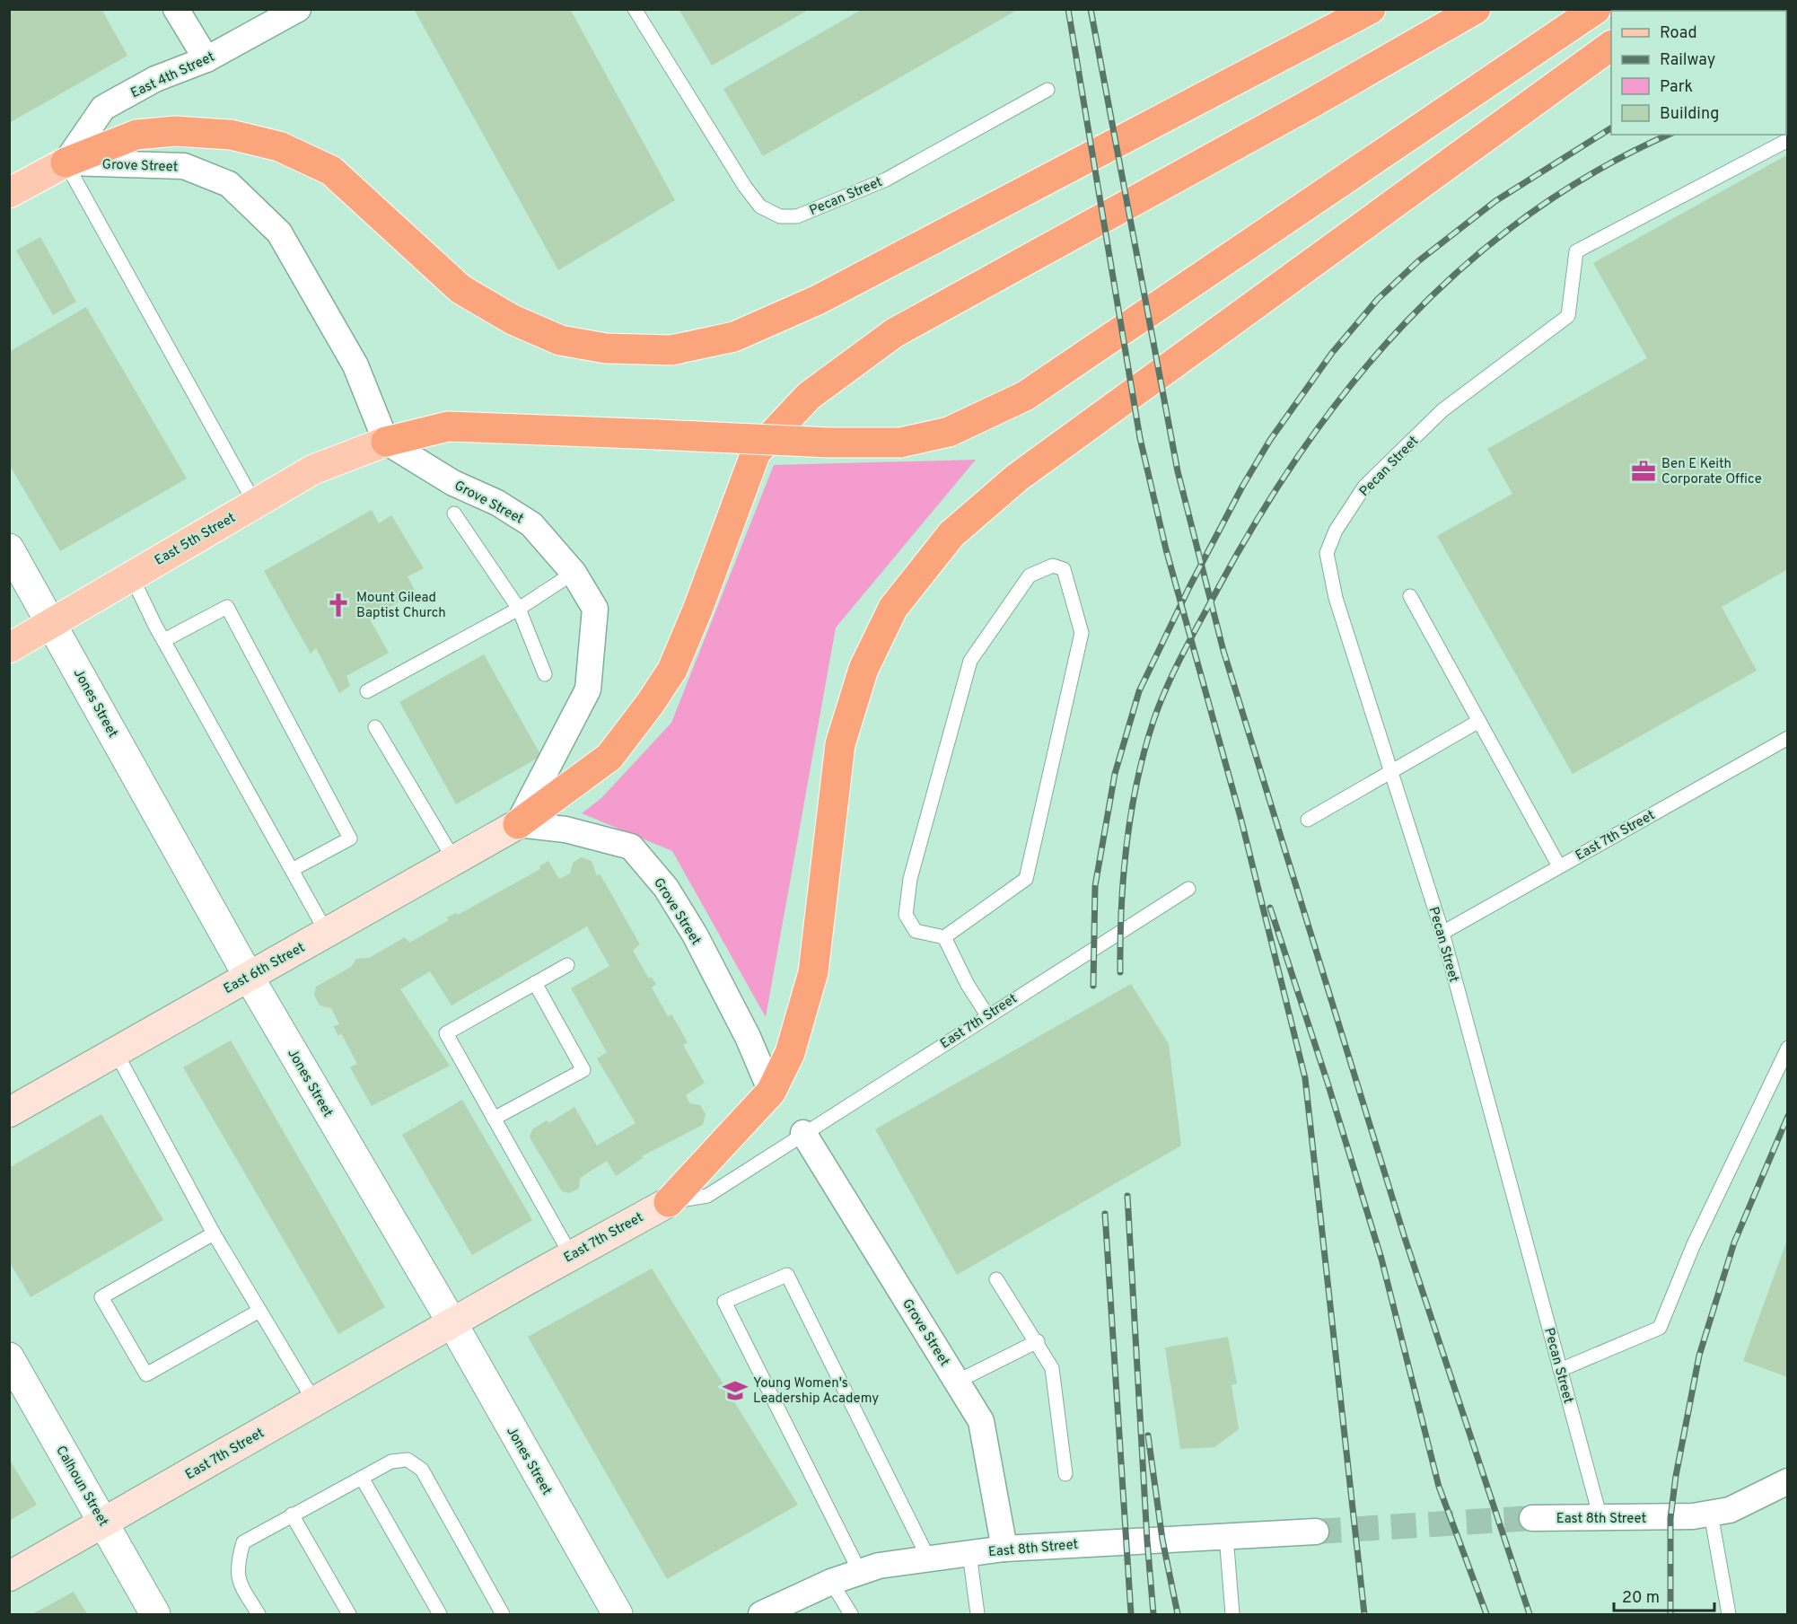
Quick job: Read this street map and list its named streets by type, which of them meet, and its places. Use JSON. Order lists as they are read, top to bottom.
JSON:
{
  "streets": {
    "main road": [
      "East 4th Street",
      "East 5th Street",
      "East 7th Street",
      "East 6th Street"
    ],
    "street": [
      "Grove Street",
      "Jones Street",
      "Calhoun Street",
      "East 8th Street"
    ],
    "lane": ["Pecan Street"]
  },
  "crossings": [
    ["East 4th Street", "Grove Street"],
    ["Grove Street", "East 5th Street"],
    ["Grove Street", "East 7th Street"],
    ["Grove Street", "East 6th Street"],
    ["Grove Street", "East 8th Street"],
    ["Pecan Street", "East 7th Street"],
    ["Pecan Street", "East 8th Street"],
    ["East 5th Street", "Jones Street"],
    ["Jones Street", "East 7th Street"],
    ["Jones Street", "East 6th Street"],
    ["East 7th Street", "Calhoun Street"]
  ],
  "places": {
    "office": ["Ben E Keith Corporate Office"],
    "church": ["Mount Gilead Baptist Church"],
    "school or university": ["Young Women's Leadership Academy"]
  },
  "legend": [
    "Road",
    "Railway",
    "Park",
    "Building"
  ],
  "scale_bar": "20 m"
}
